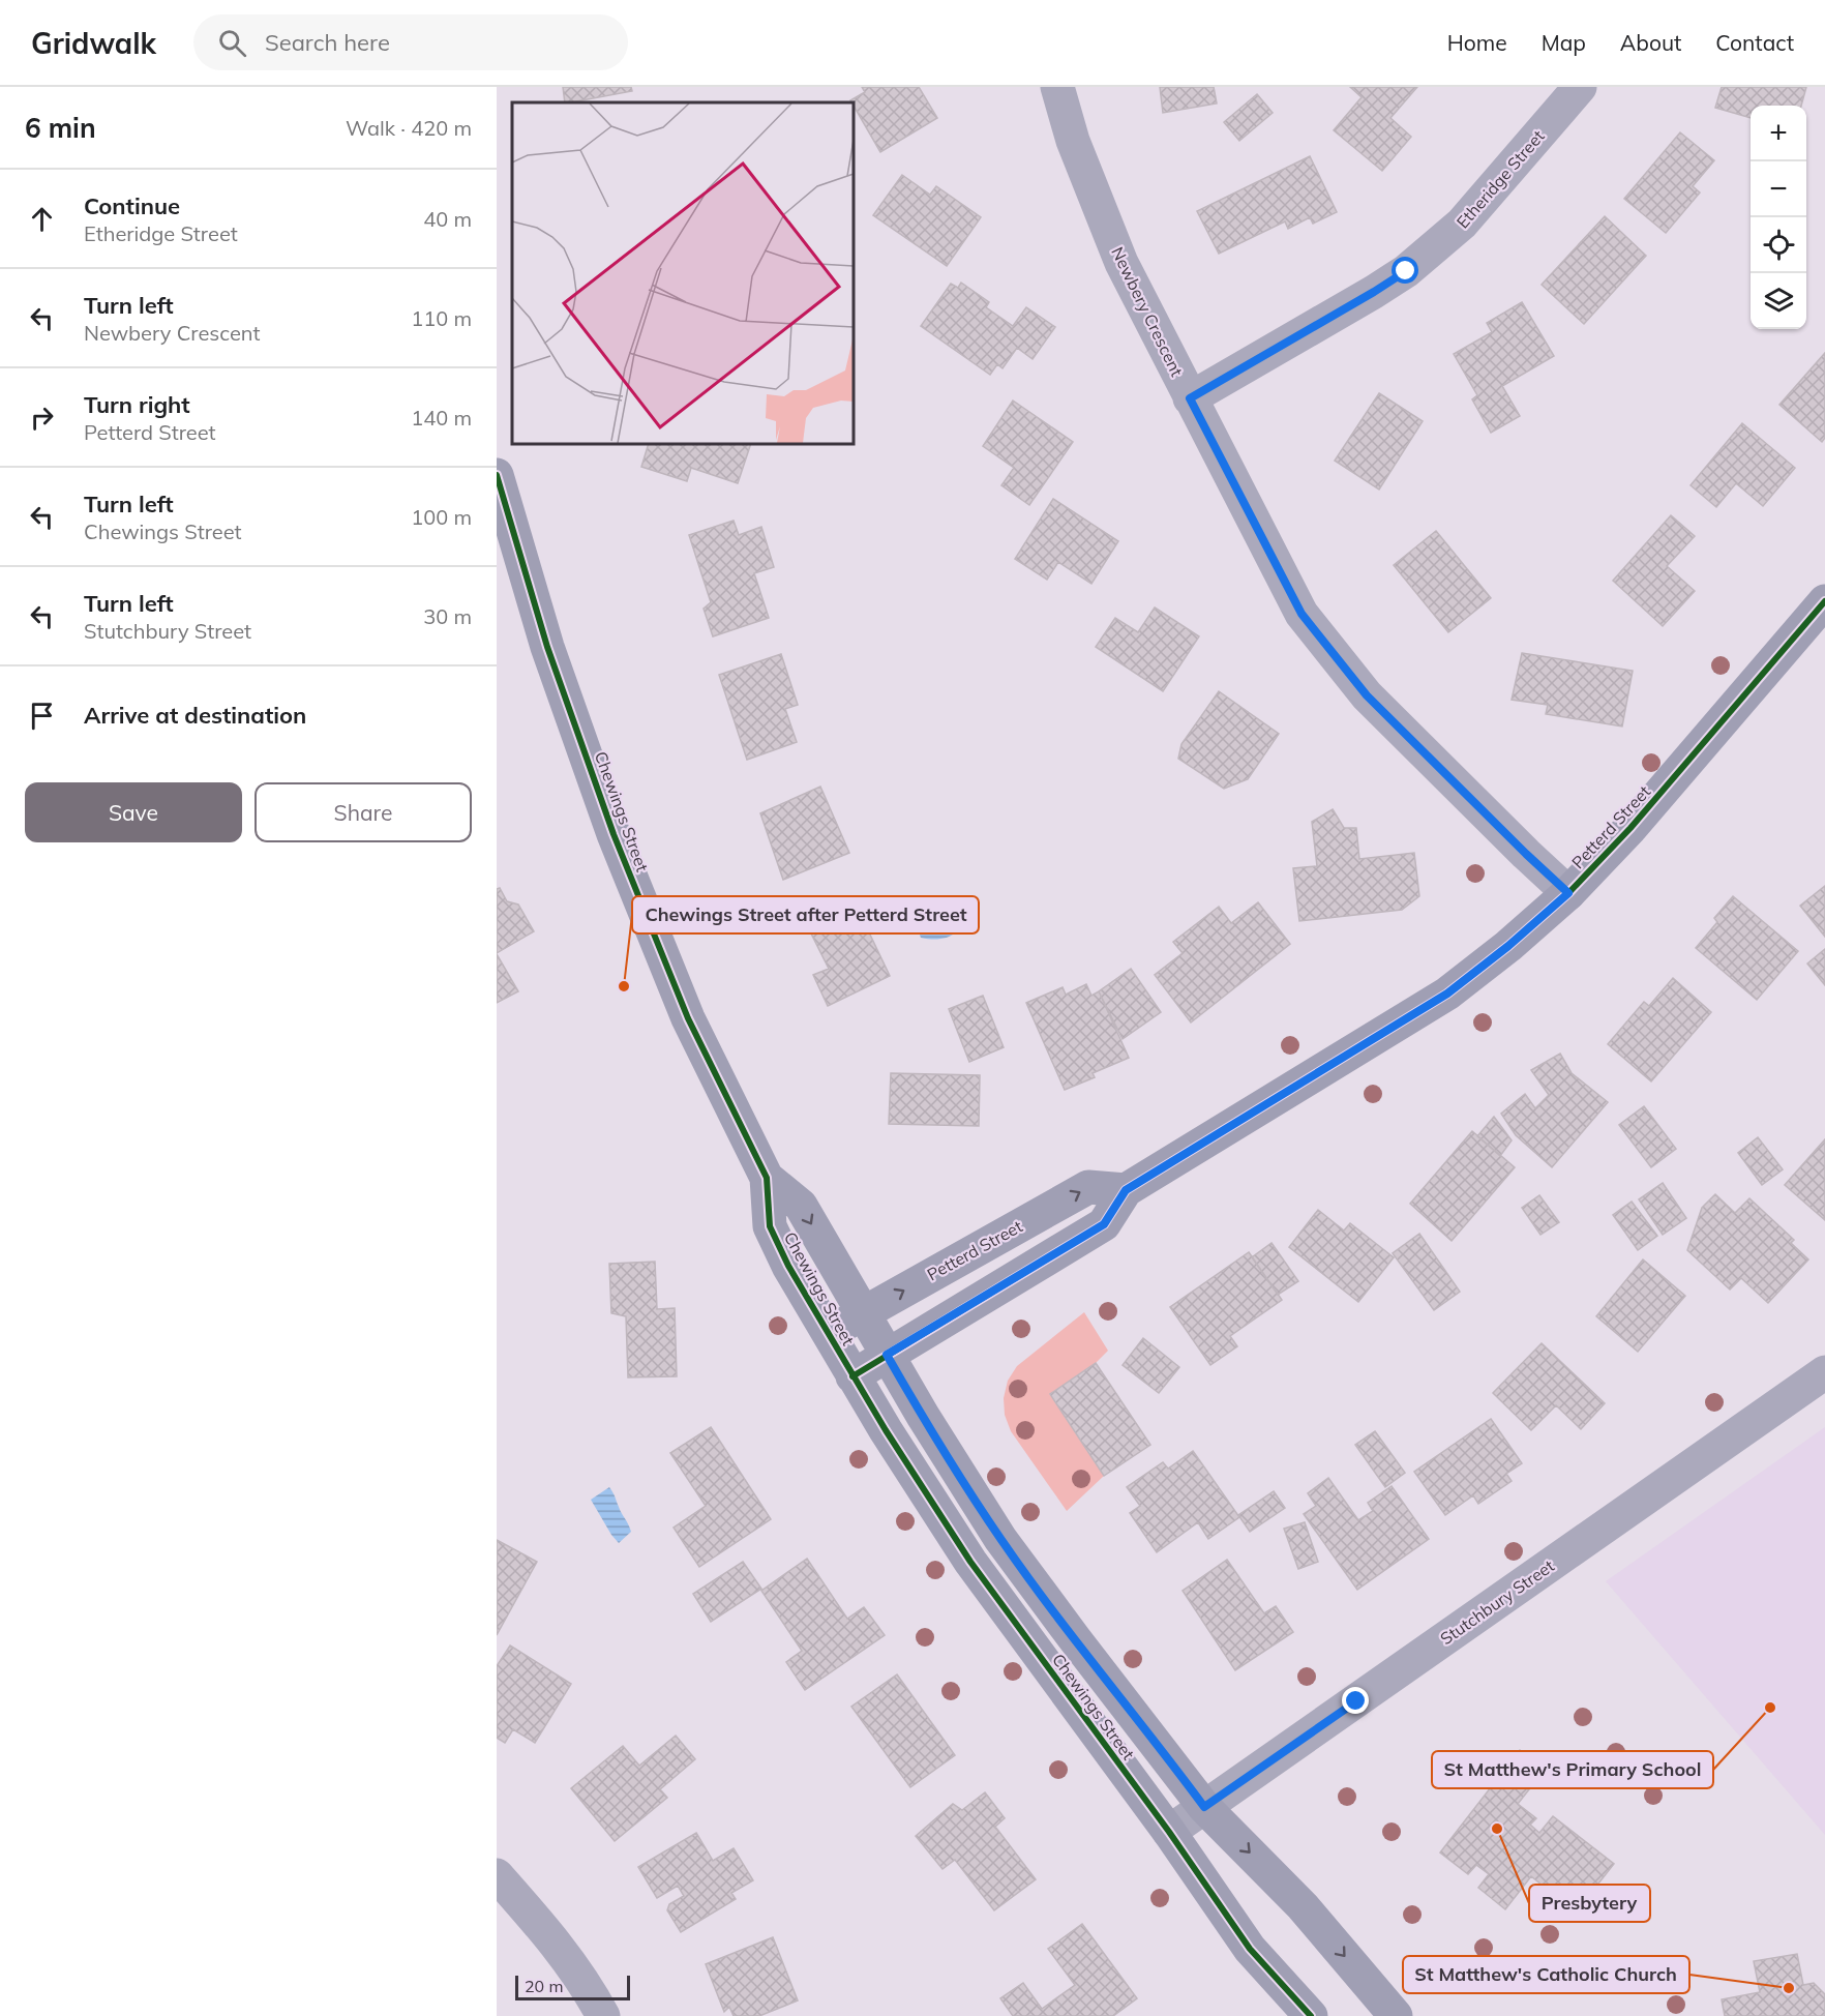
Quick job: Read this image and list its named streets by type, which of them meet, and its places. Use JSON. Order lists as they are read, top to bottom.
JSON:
{
  "streets": {
    "street": [
      "Etheridge Street",
      "Newbery Crescent",
      "Chewings Street",
      "Petterd Street",
      "Stutchbury Street"
    ]
  },
  "crossings": [
    ["Etheridge Street", "Newbery Crescent"],
    ["Newbery Crescent", "Petterd Street"],
    ["Chewings Street", "Petterd Street"],
    ["Chewings Street", "Stutchbury Street"]
  ],
  "places": [
    "Chewings Street after Petterd Street",
    "St Matthew's Primary School",
    "Presbytery",
    "St Matthew's Catholic Church"
  ],
  "scale_bar": "20 m",
  "page": {
    "header": "Gridwalk",
    "search": "Search here",
    "nav": [
      "Home",
      "Map",
      "About",
      "Contact"
    ],
    "heading": ["6 min", "Walk · 420 m"],
    "map_buttons": ["+", "−"],
    "list": [
      ["Continue", "Etheridge Street", "40 m"],
      ["Turn left", "Newbery Crescent", "110 m"],
      ["Turn right", "Petterd Street", "140 m"],
      ["Turn left", "Chewings Street", "100 m"],
      ["Turn left", "Stutchbury Street", "30 m"],
      "Arrive at destination"
    ],
    "buttons": ["Save", "Share"],
    "scale": "20 m"
  }
}
